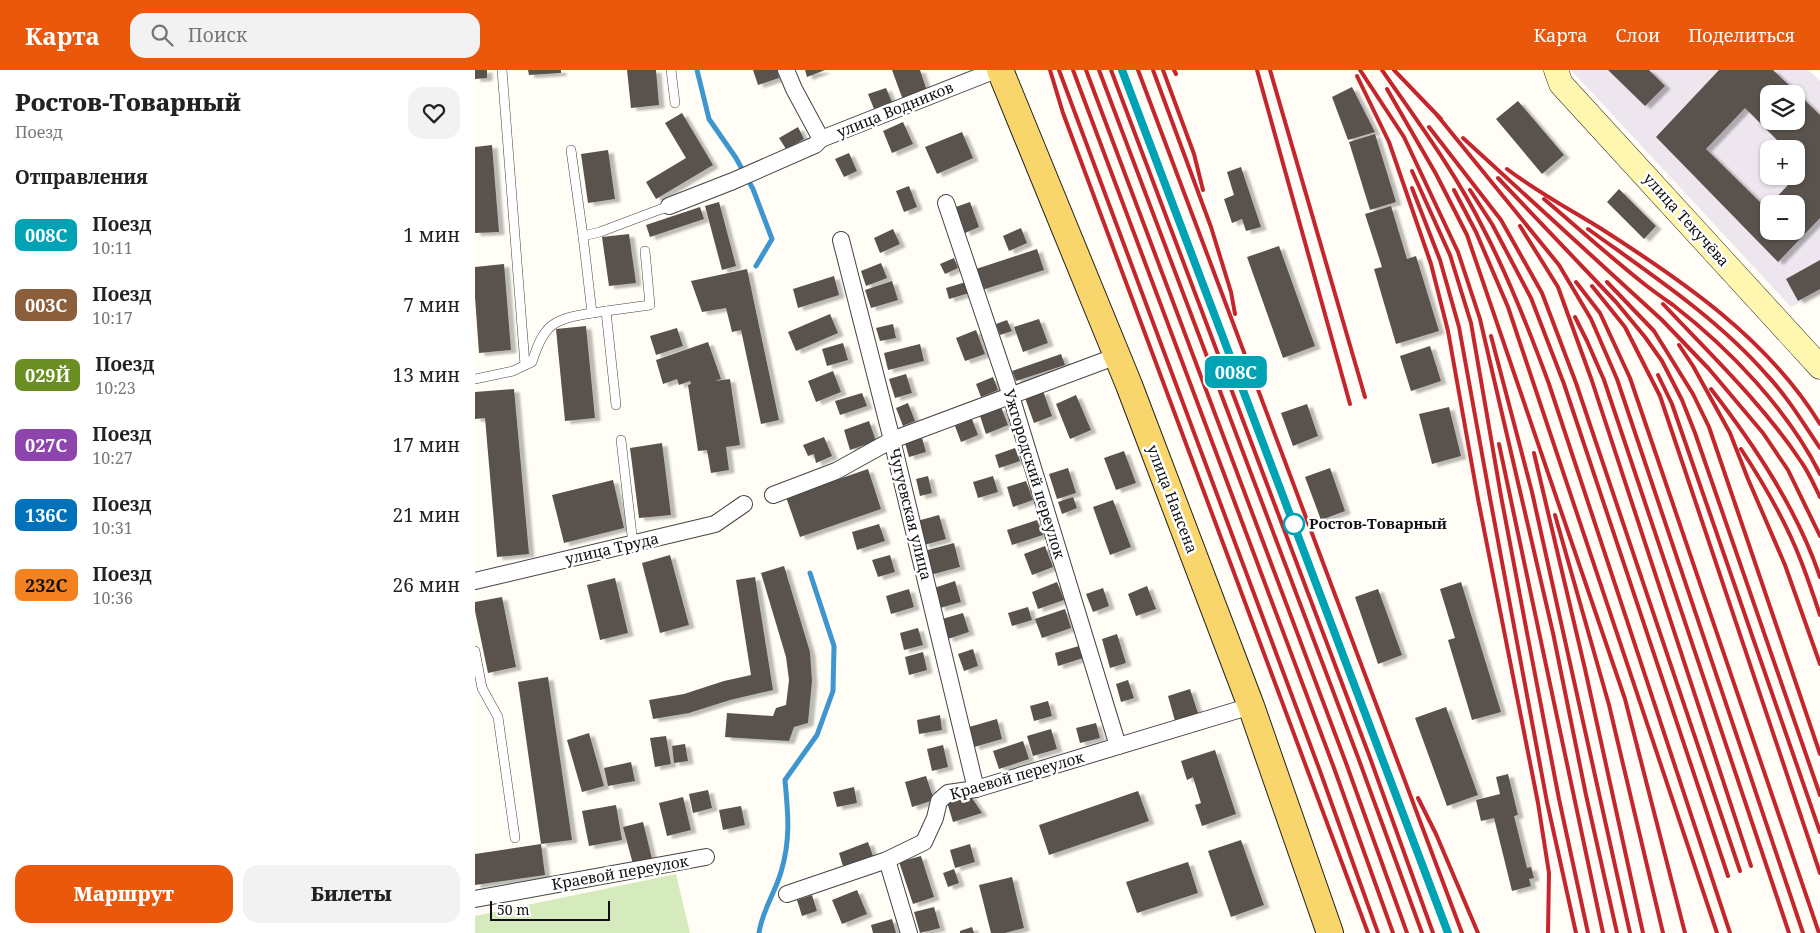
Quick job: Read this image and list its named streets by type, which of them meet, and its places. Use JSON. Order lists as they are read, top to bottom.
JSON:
{
  "streets": {
    "main road": ["улица Текучёва", "улица Нансена"],
    "street": [
      "улица Водников",
      "Ужгородский переулок",
      "Чугуевская улица",
      "улица Труда",
      "Краевой переулок"
    ]
  },
  "crossings": [
    ["улица Водников", "улица Нансена"],
    ["Ужгородский переулок", "Краевой переулок"],
    ["улица Нансена", "Краевой переулок"],
    ["Чугуевская улица", "Краевой переулок"]
  ],
  "places": ["Ростов-Товарный"],
  "scale_bar": "50 m",
  "page": {
    "header": "Карта",
    "search": "Поиск",
    "nav": ["Карта", "Слои", "Поделиться"],
    "heading": [
      ["Ростов-Товарный", "Поезд"],
      "Отправления"
    ],
    "on_map": "008С",
    "map_buttons": ["+", "−"],
    "list": [
      {
        "mark": "008С",
        "name": "Поезд",
        "note": "10:11",
        "value": "1 мин"
      },
      {
        "mark": "003С",
        "name": "Поезд",
        "note": "10:17",
        "value": "7 мин"
      },
      {
        "mark": "029Й",
        "name": "Поезд",
        "note": "10:23",
        "value": "13 мин"
      },
      {
        "mark": "027С",
        "name": "Поезд",
        "note": "10:27",
        "value": "17 мин"
      },
      {
        "mark": "136С",
        "name": "Поезд",
        "note": "10:31",
        "value": "21 мин"
      },
      {
        "mark": "232C",
        "name": "Поезд",
        "note": "10:36",
        "value": "26 мин"
      }
    ],
    "buttons": ["Маршрут", "Билеты"],
    "scale": "50 m"
  }
}
